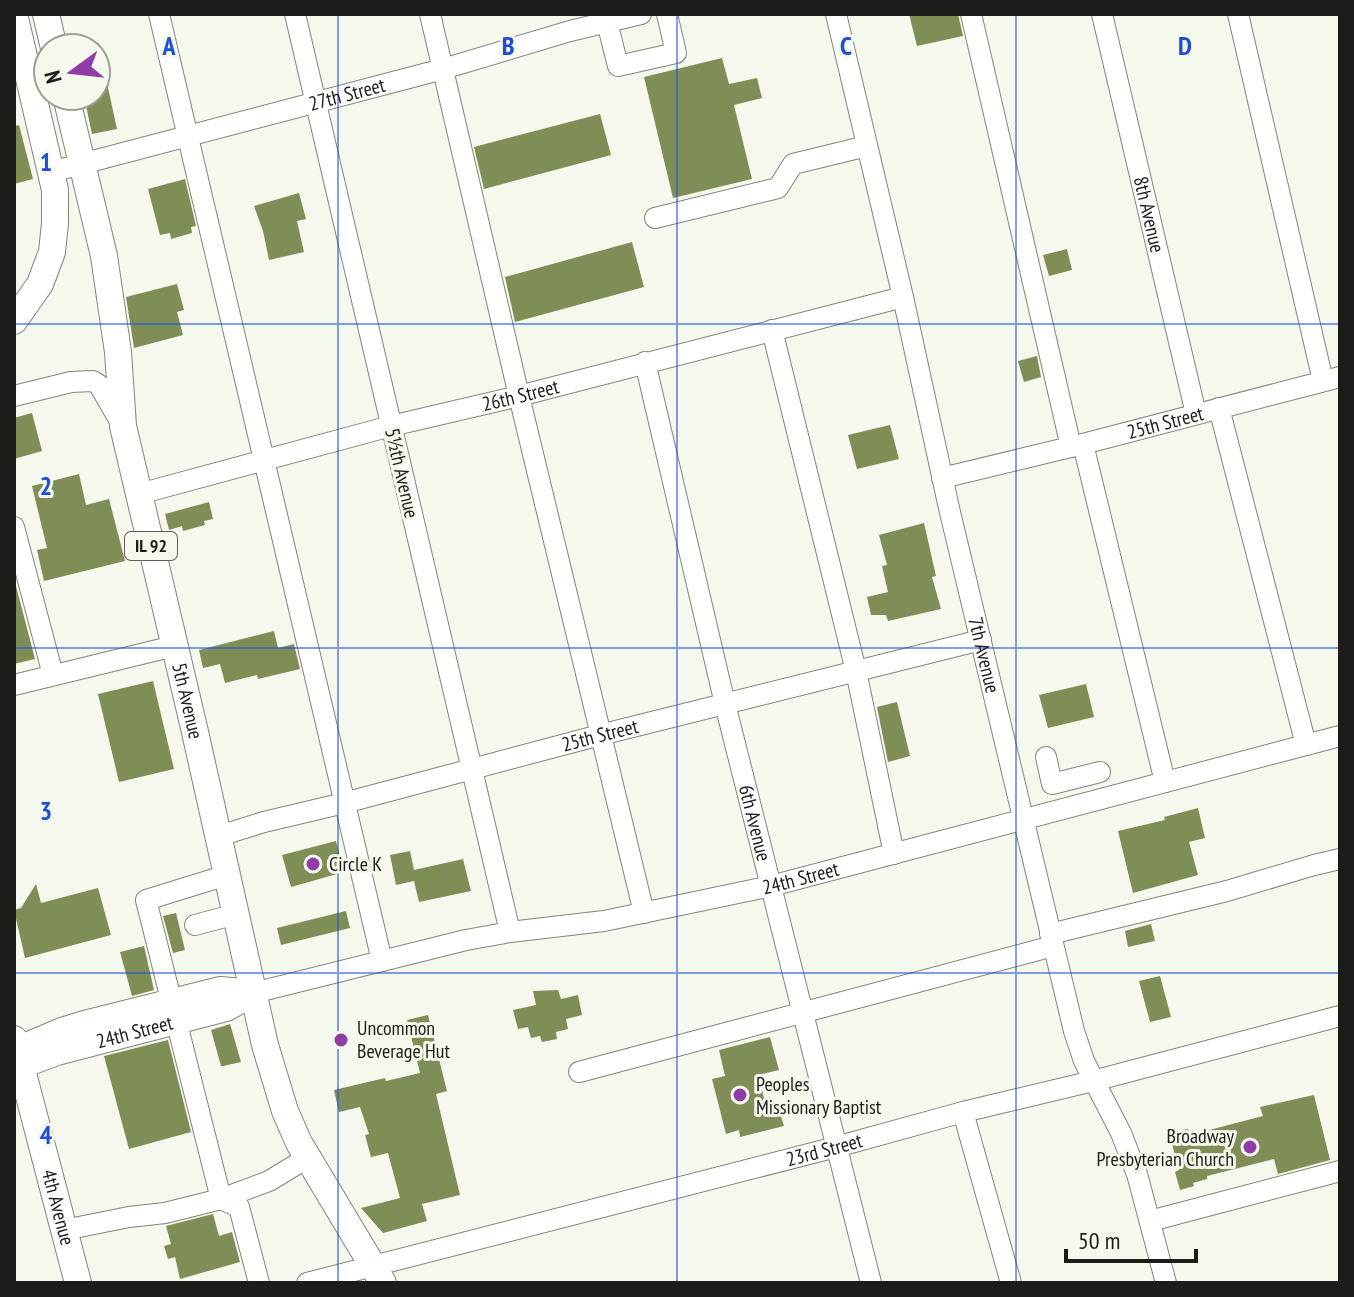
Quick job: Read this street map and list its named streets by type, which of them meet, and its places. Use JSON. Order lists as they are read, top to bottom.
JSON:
{
  "streets": {
    "main road": [
      "IL 92",
      "5th Avenue",
      "24th Street",
      "4th Avenue"
    ],
    "street": [
      "27th Street",
      "8th Avenue",
      "26th Street",
      "25th Street",
      "5½th Avenue",
      "7th Avenue",
      "6th Avenue",
      "23rd Street"
    ]
  },
  "crossings": [
    ["27th Street", "5½th Avenue"],
    ["27th Street", "5th Avenue"],
    ["8th Avenue", "25th Street"],
    ["26th Street", "5½th Avenue"],
    ["26th Street", "7th Avenue"],
    ["26th Street", "5th Avenue"],
    ["26th Street", "6th Avenue"],
    ["25th Street", "5½th Avenue"],
    ["25th Street", "7th Avenue"],
    ["25th Street", "5th Avenue"],
    ["25th Street", "6th Avenue"],
    ["5½th Avenue", "24th Street"],
    ["7th Avenue", "24th Street"],
    ["7th Avenue", "23rd Street"],
    ["5th Avenue", "24th Street"],
    ["5th Avenue", "23rd Street"],
    ["6th Avenue", "24th Street"],
    ["6th Avenue", "23rd Street"],
    ["24th Street", "4th Avenue"]
  ],
  "places": [
    "Circle K",
    "Uncommon Beverage Hut",
    "Peoples Missionary Baptist",
    "Broadway Presbyterian Church"
  ],
  "scale_bar": "50 m",
  "north": "left",
  "grid": {
    "columns": [
      "A",
      "B",
      "C",
      "D"
    ],
    "rows": [
      "1",
      "2",
      "3",
      "4"
    ]
  }
}
